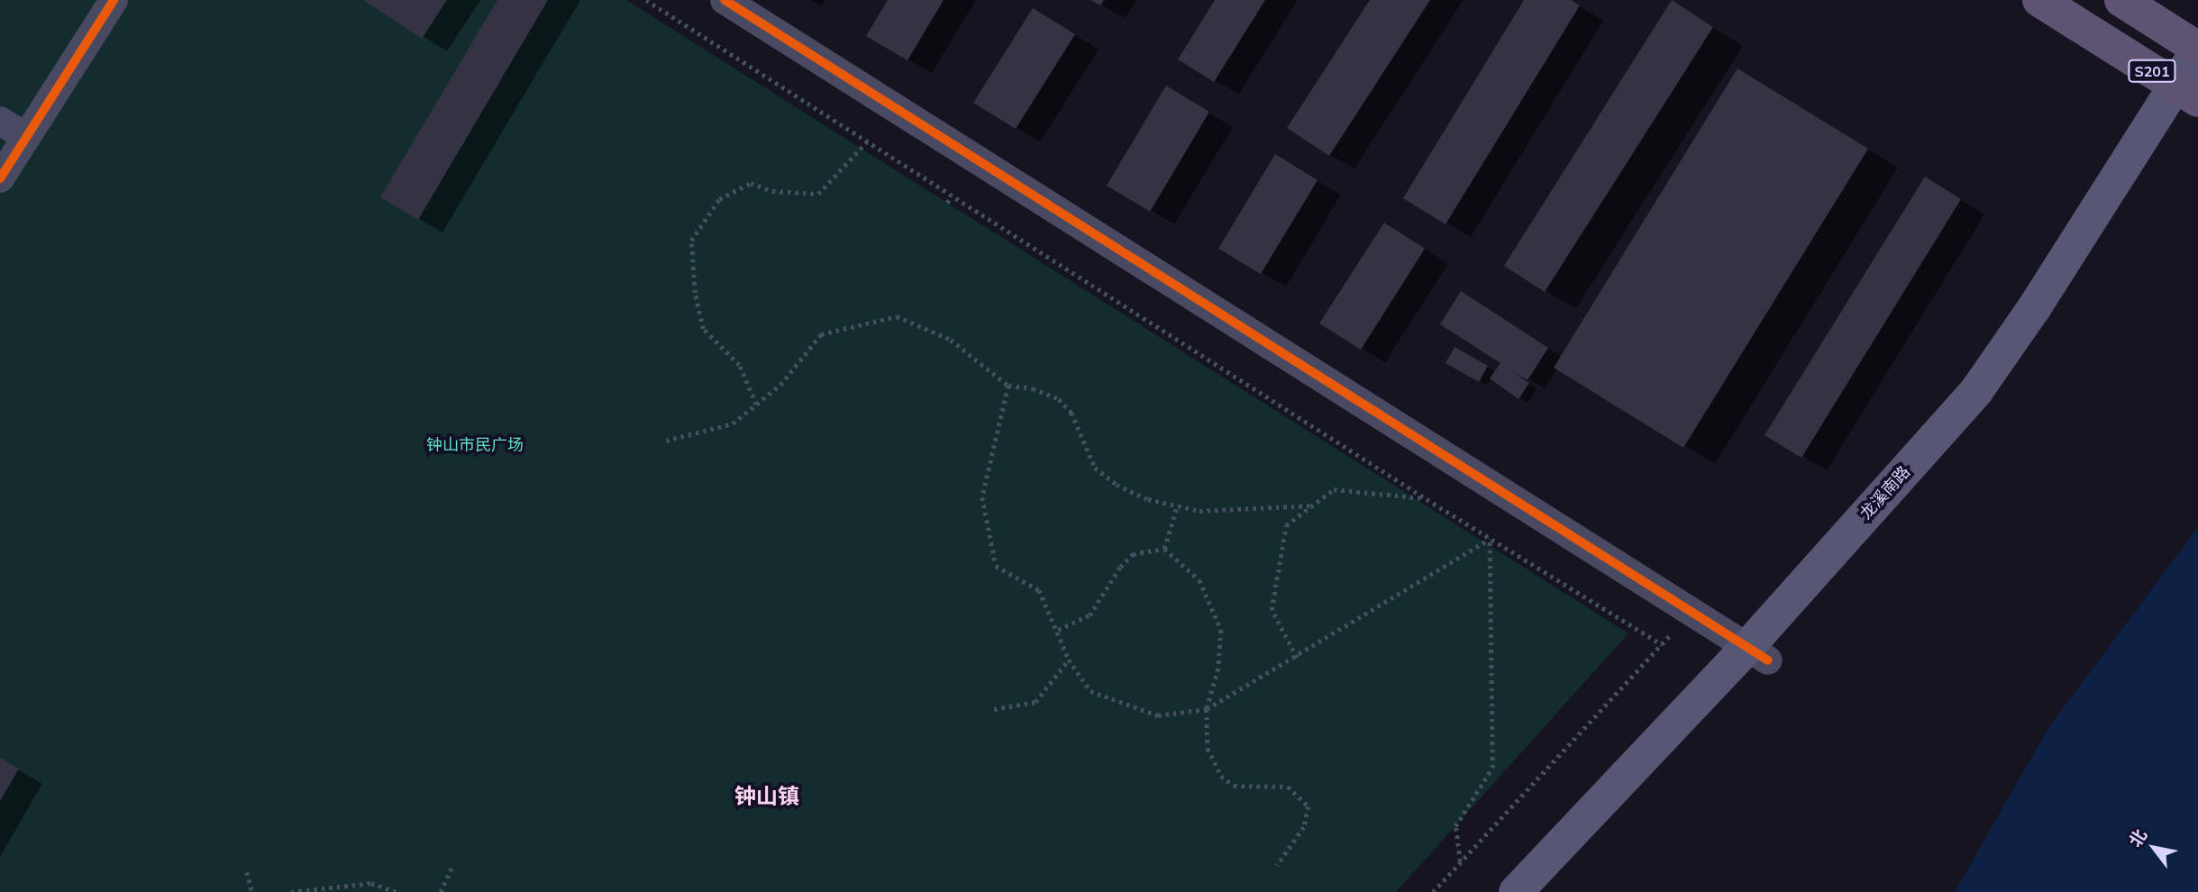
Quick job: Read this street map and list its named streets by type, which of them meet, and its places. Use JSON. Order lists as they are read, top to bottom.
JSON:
{
  "streets": {
    "main road": ["S201", "龙溪南路"]
  },
  "crossings": [
    ["S201", "龙溪南路"]
  ],
  "districts": ["钟山镇"],
  "parks": ["钟山市民广场"],
  "north": "top left"
}
